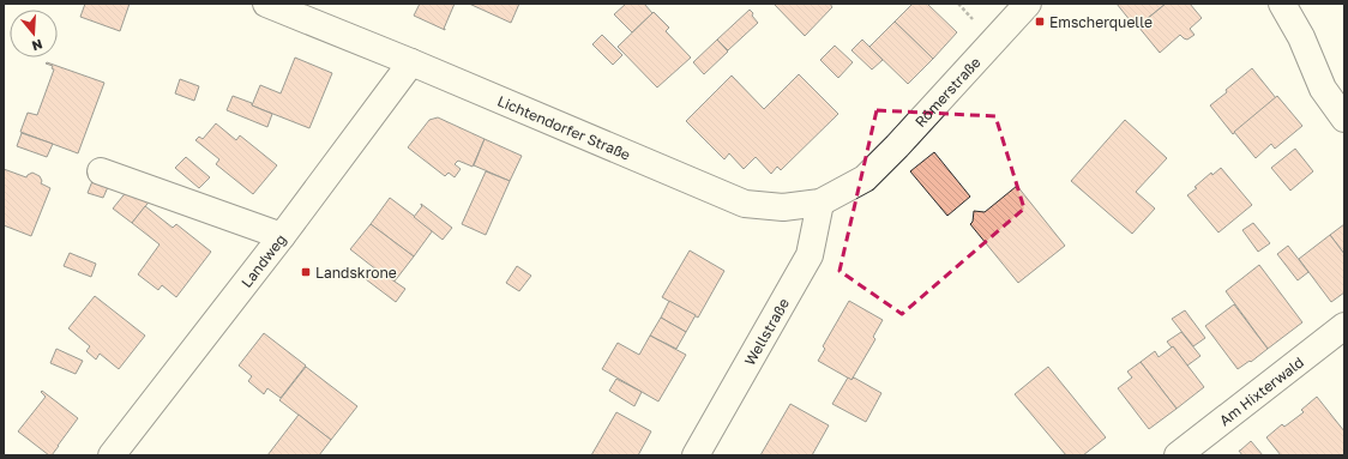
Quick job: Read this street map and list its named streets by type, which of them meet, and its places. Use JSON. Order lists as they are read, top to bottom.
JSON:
{
  "streets": {
    "street": [
      "Römerstraße",
      "Lichtendorfer Straße",
      "Landweg",
      "Wellstraße",
      "Am Hixterwald"
    ]
  },
  "crossings": [
    ["Römerstraße", "Lichtendorfer Straße"],
    ["Lichtendorfer Straße", "Landweg"],
    ["Lichtendorfer Straße", "Wellstraße"]
  ],
  "places": {
    "transit": ["Emscherquelle", "Landskrone"]
  },
  "north": "bottom"
}
